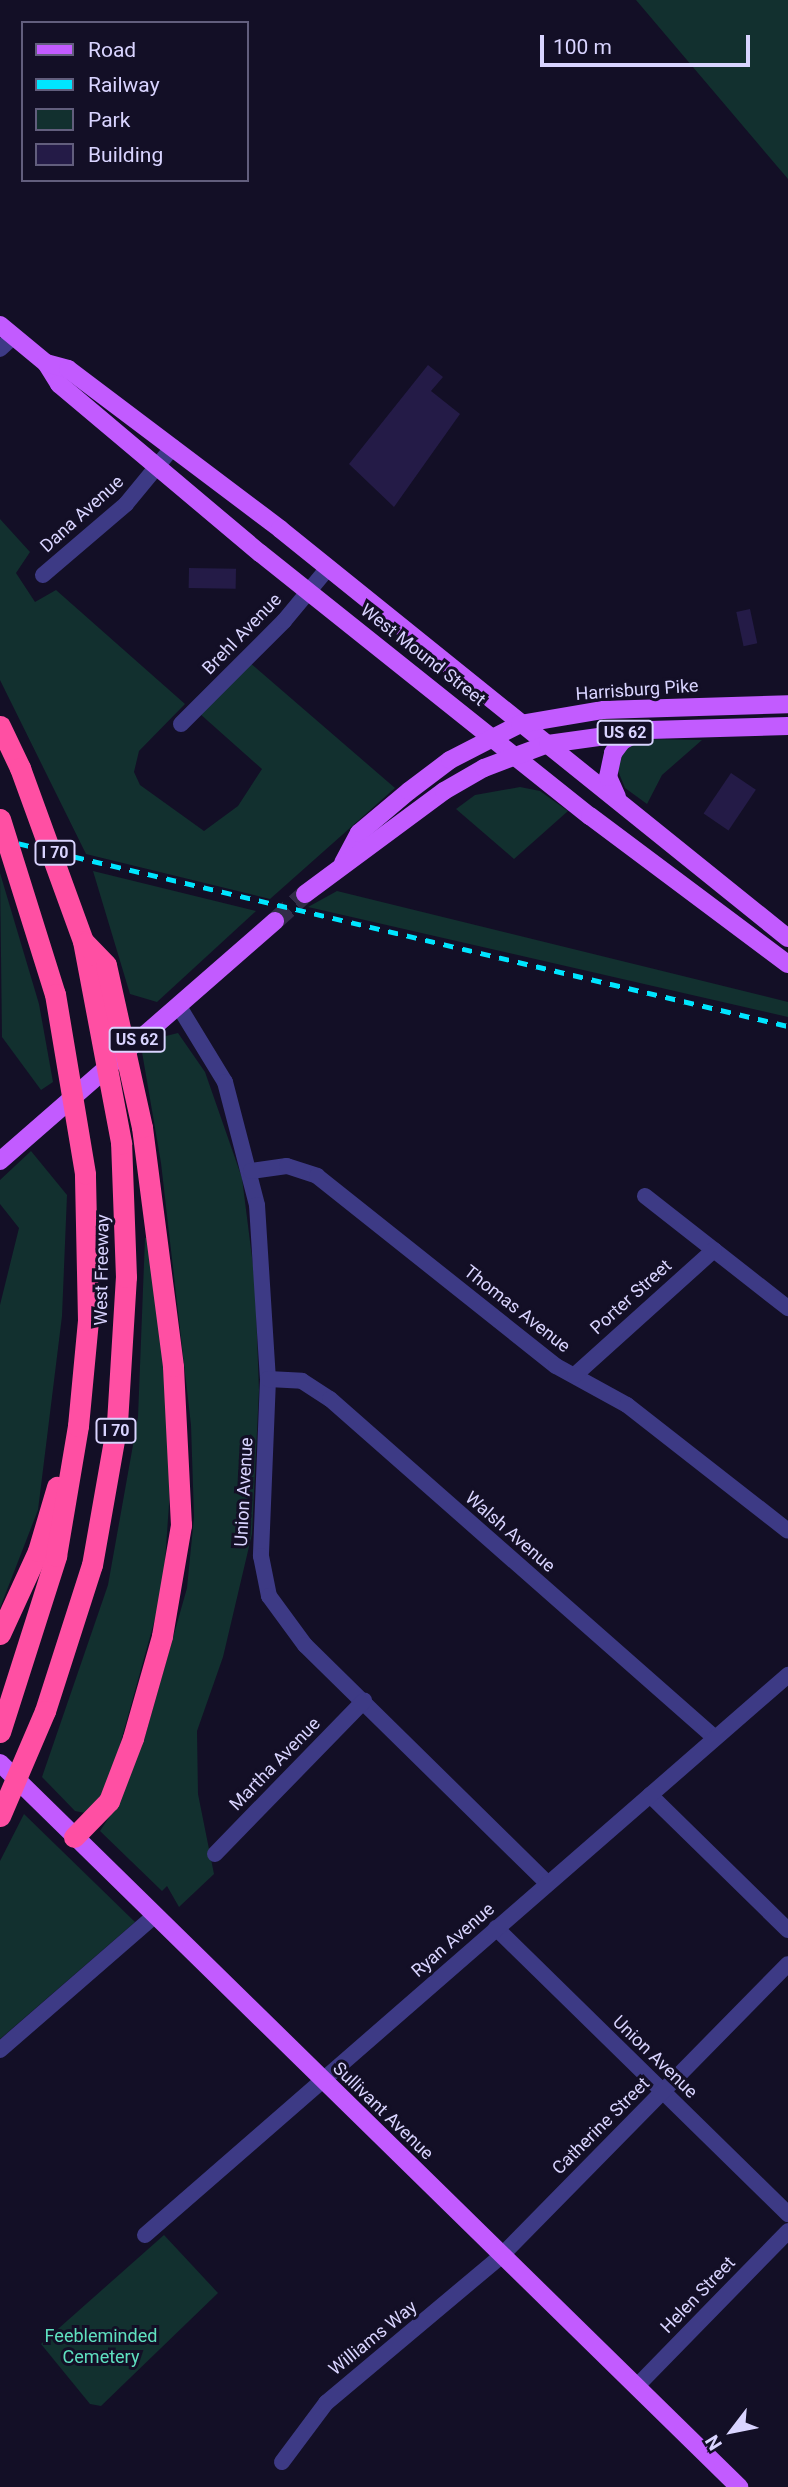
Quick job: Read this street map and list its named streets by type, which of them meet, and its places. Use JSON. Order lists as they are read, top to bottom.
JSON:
{
  "streets": {
    "highway": ["I 70", "West Freeway"],
    "main road": [
      "West Mound Street",
      "Harrisburg Pike",
      "US 62",
      "Sullivant Avenue"
    ],
    "street": [
      "Dana Avenue",
      "Brehl Avenue",
      "Porter Street",
      "Thomas Avenue",
      "Union Avenue",
      "Walsh Avenue",
      "Martha Avenue",
      "Ryan Avenue",
      "Catherine Street",
      "Helen Street",
      "Williams Way"
    ]
  },
  "crossings": [
    ["Dana Avenue", "West Mound Street"],
    ["Brehl Avenue", "West Mound Street"],
    ["West Mound Street", "Harrisburg Pike"],
    ["West Mound Street", "US 62"],
    ["Harrisburg Pike", "US 62"],
    ["US 62", "Union Avenue"],
    ["Porter Street", "Thomas Avenue"],
    ["Thomas Avenue", "Union Avenue"],
    ["Union Avenue", "Walsh Avenue"],
    ["Union Avenue", "Martha Avenue"],
    ["Union Avenue", "Ryan Avenue"],
    ["Union Avenue", "Catherine Street"],
    ["Walsh Avenue", "Ryan Avenue"],
    ["Ryan Avenue", "Sullivant Avenue"],
    ["Sullivant Avenue", "Catherine Street"],
    ["Sullivant Avenue", "Helen Street"],
    ["Sullivant Avenue", "Williams Way"],
    ["Catherine Street", "Williams Way"]
  ],
  "parks": ["Feebleminded Cemetery"],
  "legend": [
    "Road",
    "Railway",
    "Park",
    "Building"
  ],
  "scale_bar": "100 m",
  "north": "bottom left"
}
